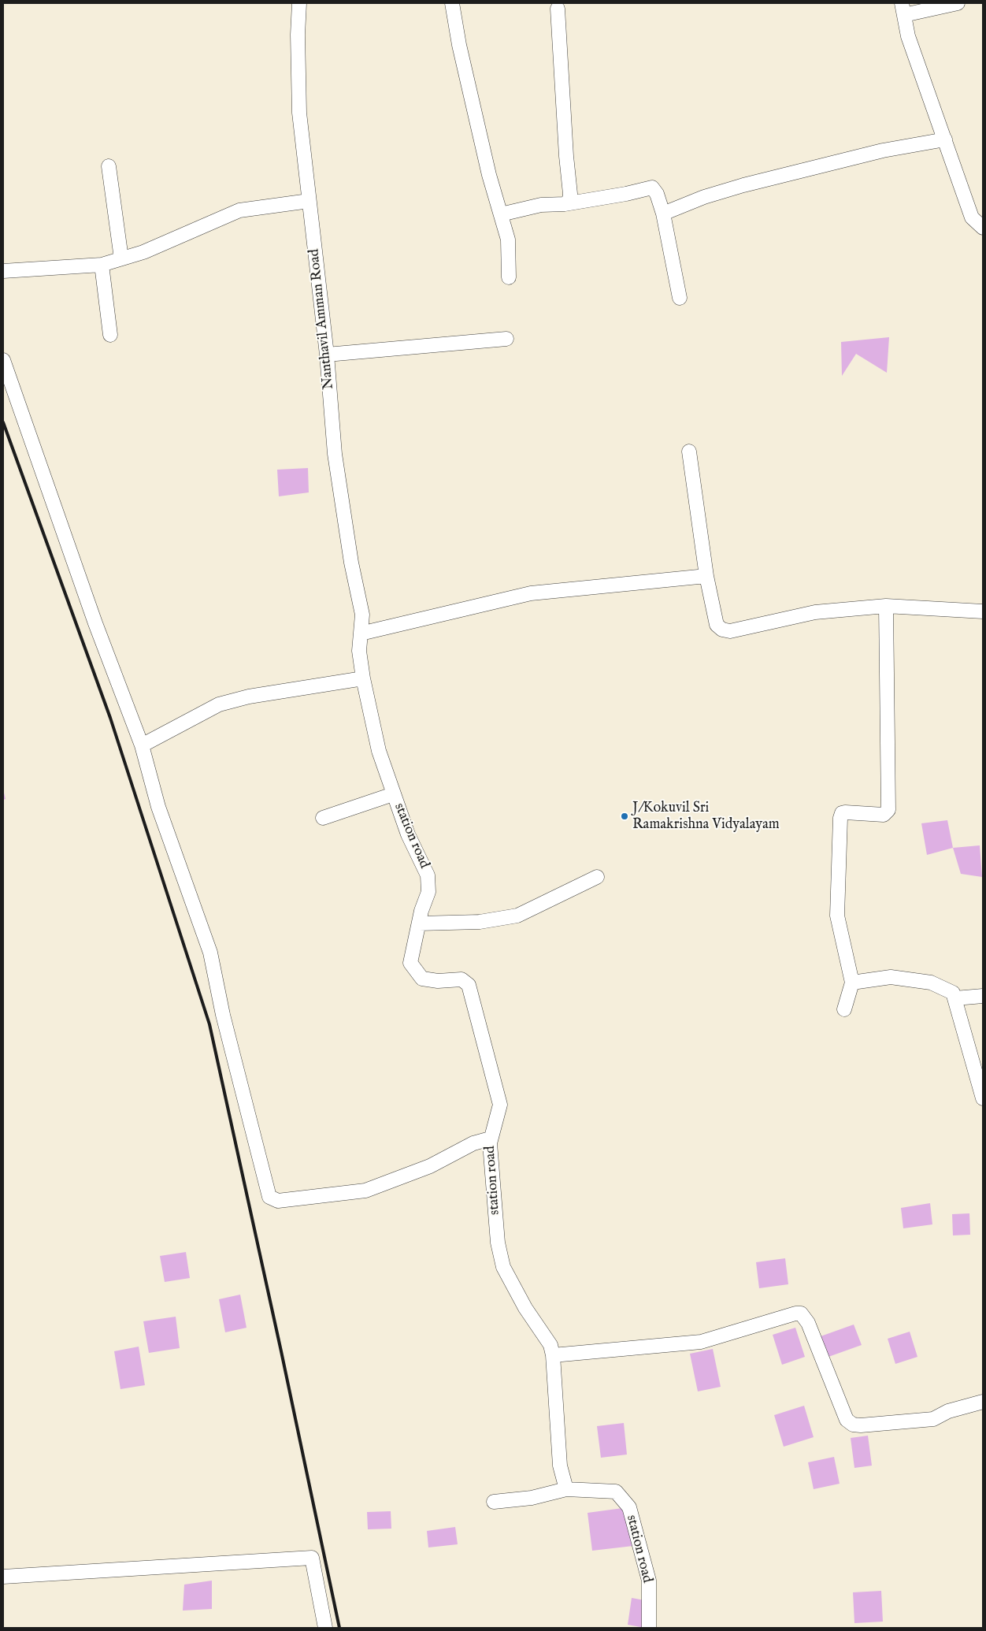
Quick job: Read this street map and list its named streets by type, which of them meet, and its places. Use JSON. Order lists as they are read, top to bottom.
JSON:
{
  "streets": {
    "street": ["Nanthavil Amman Road", "station road"]
  },
  "crossings": [
    ["Nanthavil Amman Road", "station road"]
  ],
  "places": ["J/Kokuvil Sri Ramakrishna Vidyalayam"]
}
